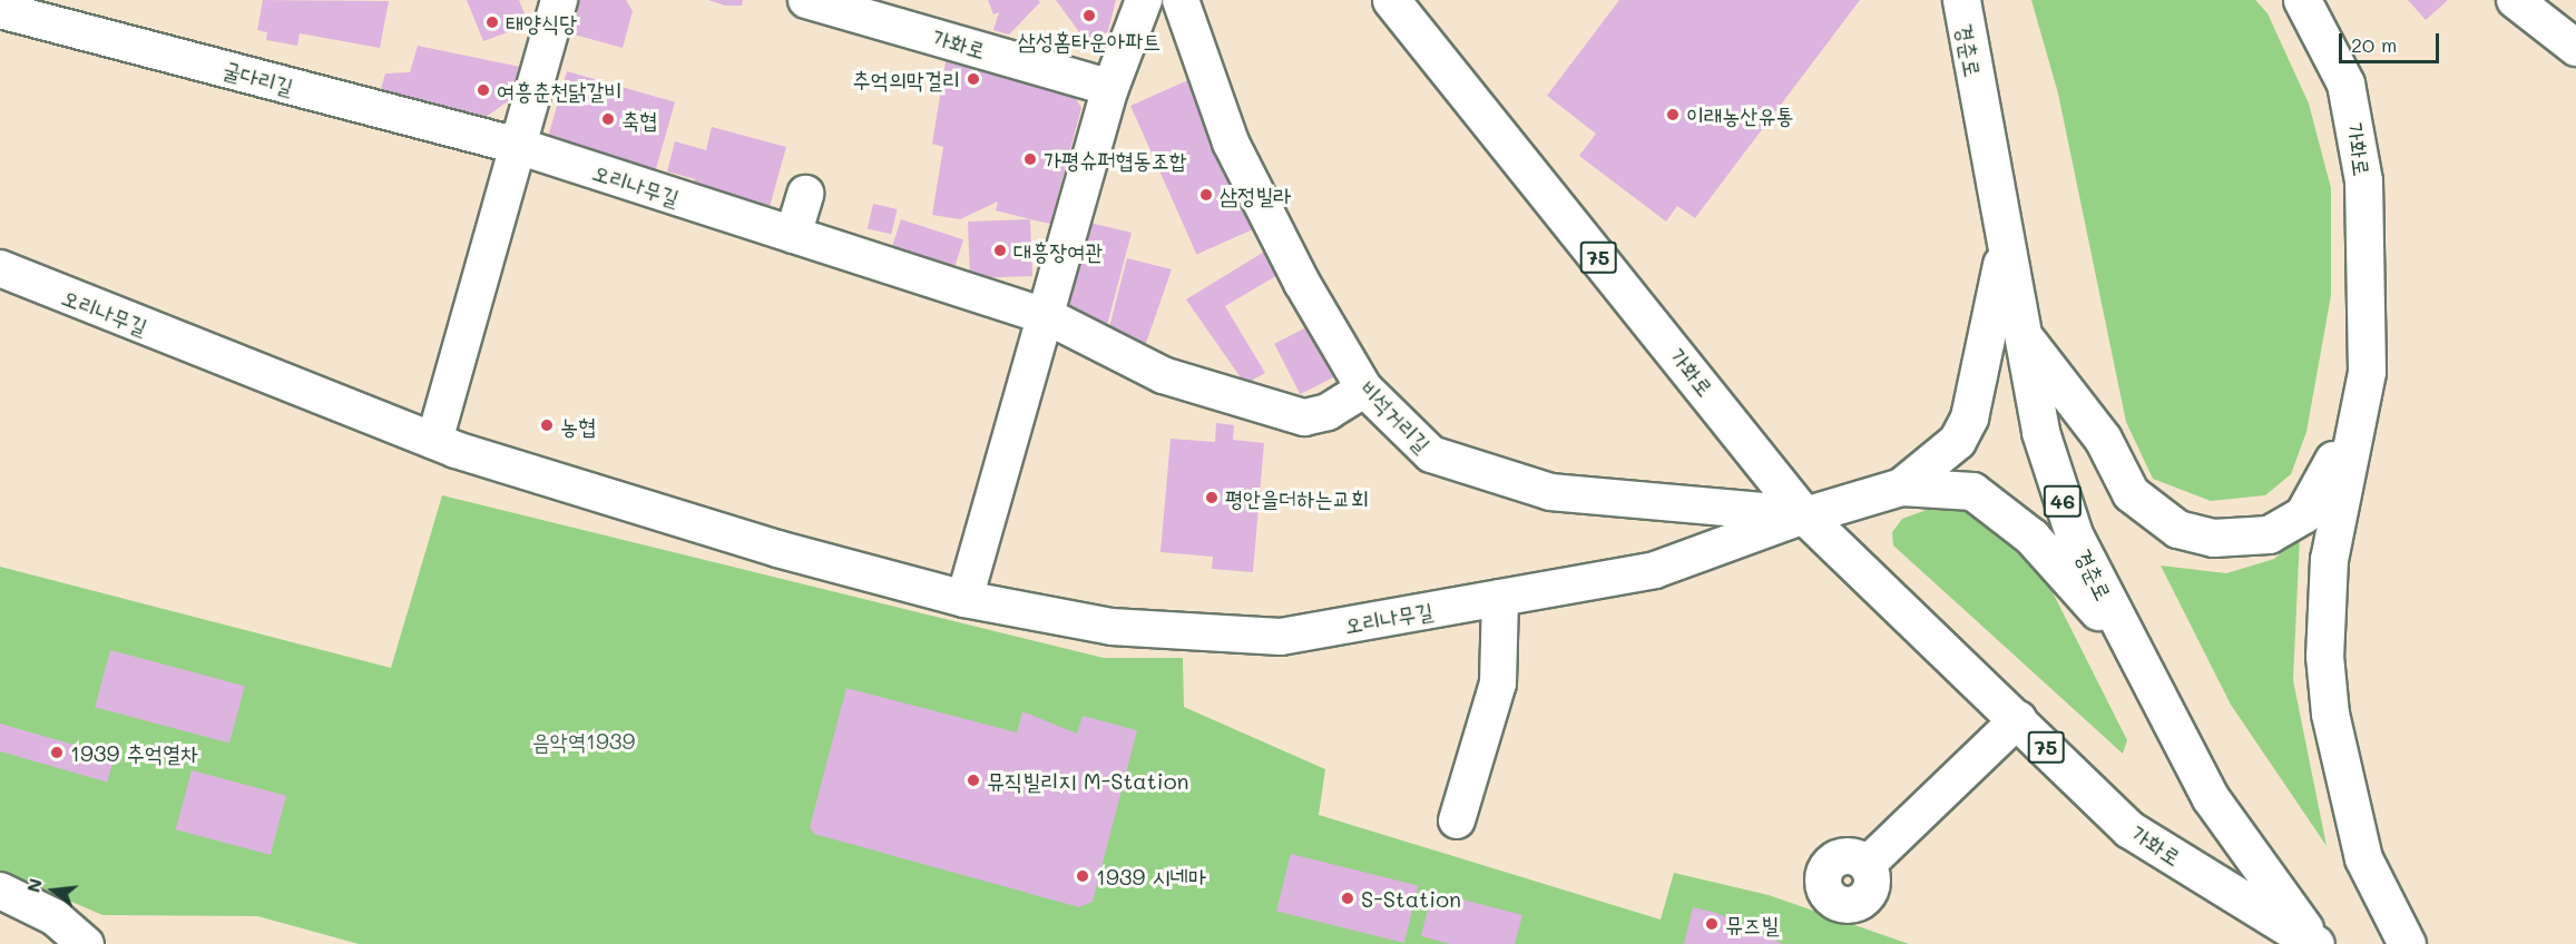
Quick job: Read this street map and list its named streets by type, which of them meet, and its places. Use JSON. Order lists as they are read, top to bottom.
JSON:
{
  "streets": {
    "main road": [
      "가화로",
      "경춘로",
      "75",
      "46"
    ],
    "street": ["굴다리길", "오리나무길", "비석거리길"]
  },
  "crossings": [
    ["가화로", "경춘로"],
    ["가화로", "오리나무길"],
    ["가화로", "비석거리길"],
    ["굴다리길", "오리나무길"],
    ["오리나무길", "비석거리길"]
  ],
  "parks": ["음악역1939"],
  "places": [
    "삼성홈타운아파트",
    "태양식당",
    "추억의막걸리",
    "여흥춘천닭갈비",
    "이래농산유통",
    "축협",
    "가평슈퍼협동조합",
    "삼정빌라",
    "대흥장여관",
    "농협",
    "평안을더하는교회",
    "1939 추억열차",
    "뮤직빌리지 M-Station",
    "1939 시네마",
    "S-Station",
    "뮤즈빌"
  ],
  "scale_bar": "20 m",
  "north": "left"
}
